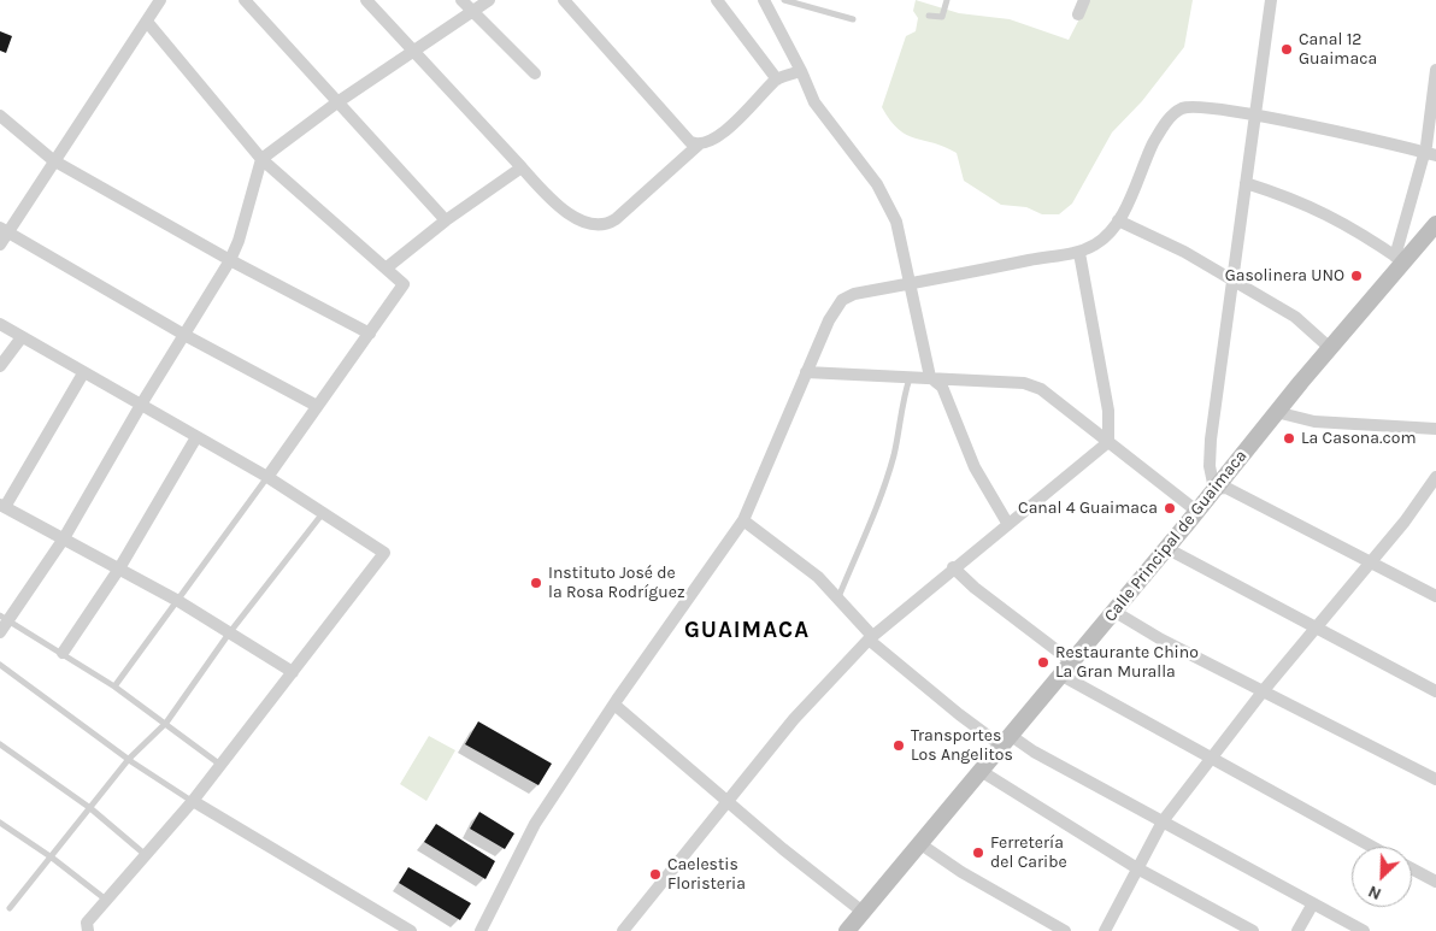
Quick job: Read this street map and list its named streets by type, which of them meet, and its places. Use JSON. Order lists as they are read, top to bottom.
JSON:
{
  "streets": {
    "main road": ["Calle Principal de Guaimaca"]
  },
  "districts": ["GUAIMACA"],
  "places": [
    "Canal 12 Guaimaca",
    "Gasolinera UNO",
    "La Casona.com",
    "Canal 4 Guaimaca",
    "Instituto José de la Rosa Rodríguez",
    "Restaurante Chino La Gran Muralla",
    "Transportes Los Angelitos",
    "Ferretería del Caribe",
    "Caelestis Floristeria"
  ],
  "north": "bottom left"
}
